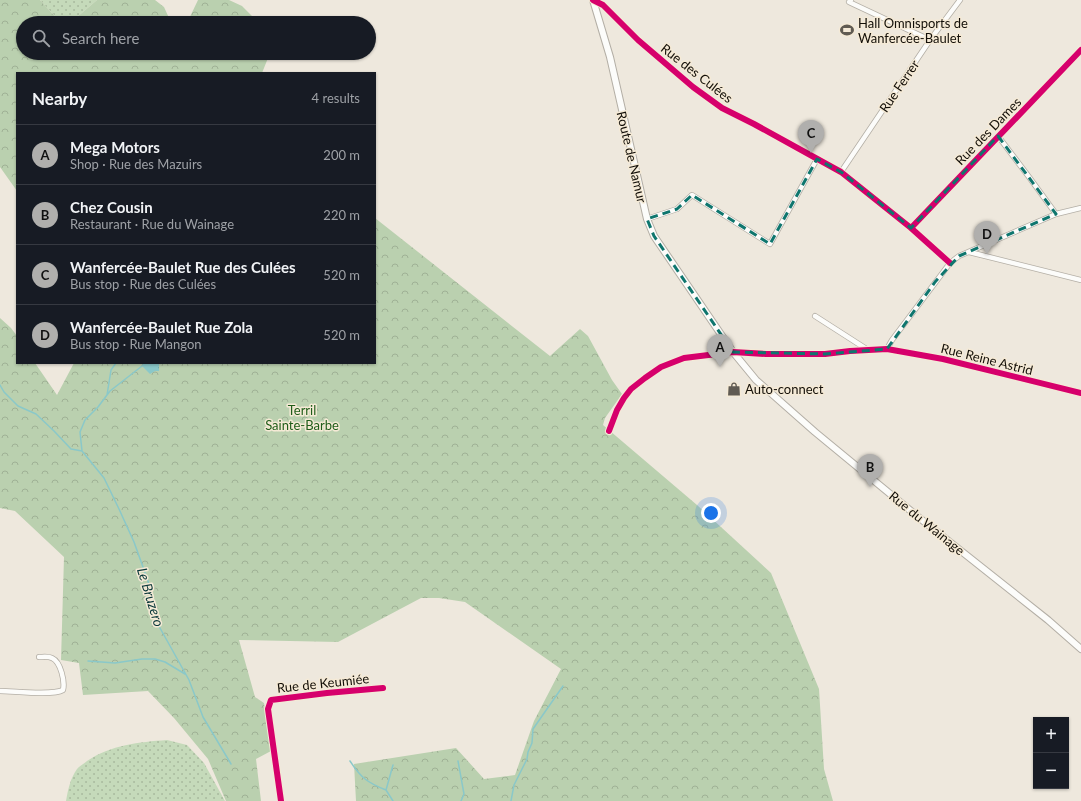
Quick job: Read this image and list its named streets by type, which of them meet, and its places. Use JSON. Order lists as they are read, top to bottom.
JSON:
{
  "streets": {
    "main road": ["Route de Namur", "Rue du Wainage"],
    "street": [
      "Rue des Culées",
      "Rue Ferrer",
      "Rue des Dames",
      "Rue Reine Astrid",
      "Rue de Keumiée"
    ]
  },
  "crossings": [
    ["Rue des Culées", "Rue Ferrer"],
    ["Rue des Culées", "Rue des Dames"],
    ["Rue des Culées", "Route de Namur"],
    ["Route de Namur", "Rue du Wainage"],
    ["Rue Reine Astrid", "Rue du Wainage"]
  ],
  "water": ["Le Bruzero"],
  "parks": ["Terril Sainte-Barbe"],
  "places": {
    "sports": ["Hall Omnisports de Wanfercée-Baulet"],
    "shop": ["Auto-connect"]
  },
  "page": {
    "search": "Search here",
    "heading": ["Nearby", "4 results"],
    "pins": [
      "C",
      "D",
      "A",
      "B"
    ],
    "list": [
      {
        "mark": "A",
        "name": "Mega Motors",
        "note": "Shop · Rue des Mazuirs",
        "value": "200 m"
      },
      {
        "mark": "B",
        "name": "Chez Cousin",
        "note": "Restaurant · Rue du Wainage",
        "value": "220 m"
      },
      {
        "mark": "C",
        "name": "Wanfercée-Baulet Rue des Culées",
        "note": "Bus stop · Rue des Culées",
        "value": "520 m"
      },
      {
        "mark": "D",
        "name": "Wanfercée-Baulet Rue Zola",
        "note": "Bus stop · Rue Mangon",
        "value": "520 m"
      }
    ],
    "map_buttons": ["+", "−"]
  }
}
